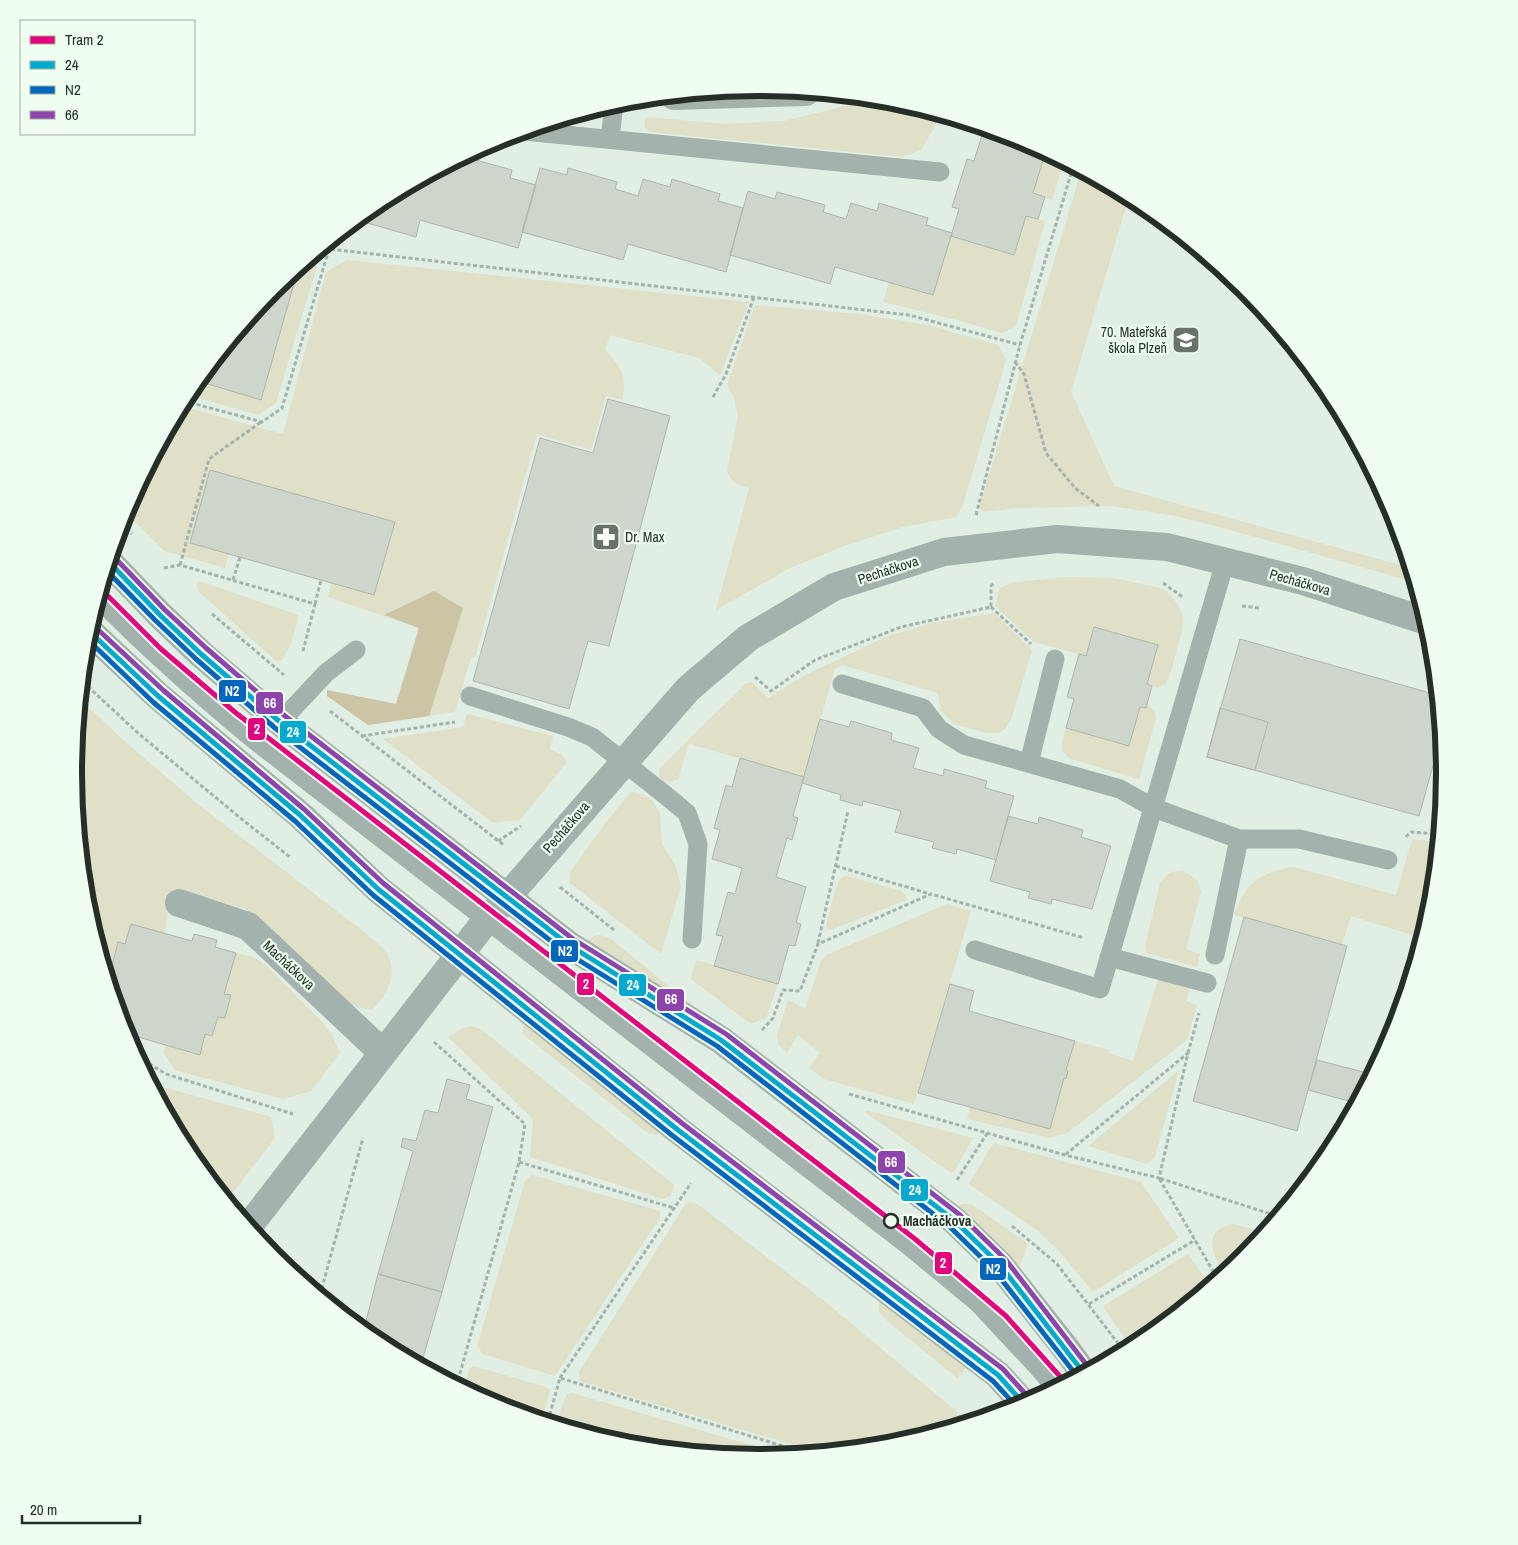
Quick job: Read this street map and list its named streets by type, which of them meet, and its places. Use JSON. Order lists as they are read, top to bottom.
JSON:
{
  "streets": {
    "street": ["Pecháčkova", "Macháčkova"]
  },
  "places": {
    "school or university": ["70. Mateřská škola Plzeň"],
    "pharmacy": ["Dr. Max"],
    "other": ["Macháčkova"]
  },
  "lines": [
    "transit line 66",
    "transit line 24",
    "transit line N2",
    "tram line 2"
  ],
  "legend": [
    "Tram 2",
    "24",
    "N2",
    "66"
  ],
  "scale_bar": "20 m"
}
